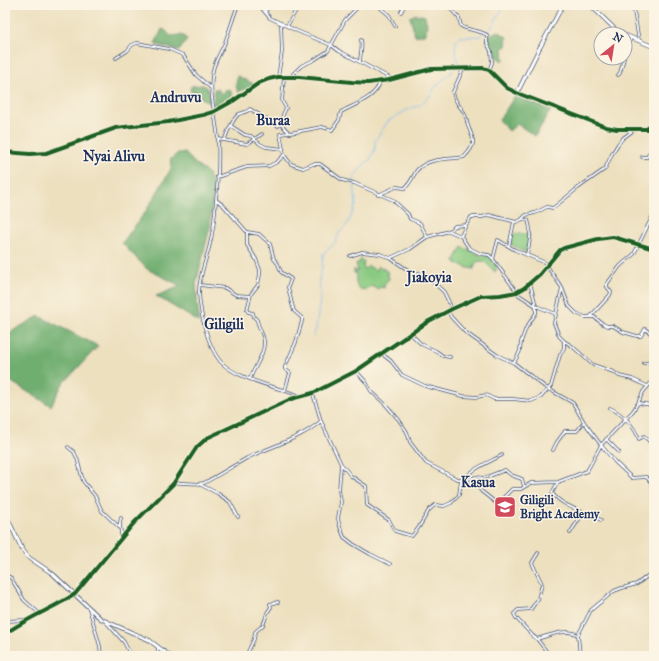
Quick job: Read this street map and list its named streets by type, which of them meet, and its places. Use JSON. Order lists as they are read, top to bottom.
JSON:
{
  "districts": [
    "Andruvu",
    "Buraa",
    "Nyai Alivu",
    "Jiakoyia",
    "Giligili",
    "Kasua"
  ],
  "places": {
    "school or university": ["Giligili Bright Academy"]
  },
  "north": "top right"
}
